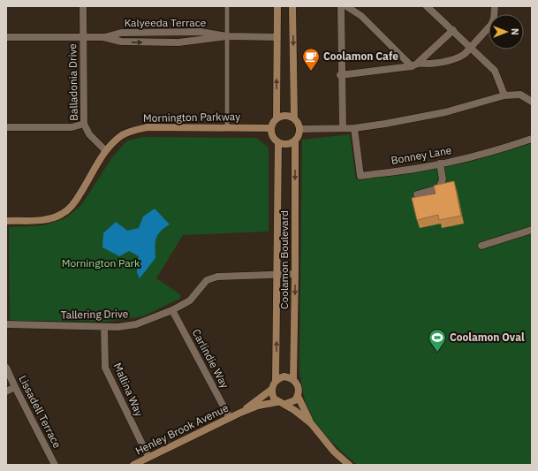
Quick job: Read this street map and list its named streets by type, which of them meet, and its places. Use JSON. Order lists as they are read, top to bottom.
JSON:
{
  "streets": {
    "street": [
      "Kalyeeda Terrace",
      "Balladonia Drive",
      "Mornington Parkway",
      "Bonney Lane",
      "Coolamon Boulevard",
      "Tallering Drive",
      "Carlindie Way",
      "Mallina Way",
      "Lissadell Terrace",
      "Henley Brook Avenue"
    ]
  },
  "crossings": [
    ["Kalyeeda Terrace", "Balladonia Drive"],
    ["Balladonia Drive", "Mornington Parkway"],
    ["Mornington Parkway", "Coolamon Boulevard"],
    ["Coolamon Boulevard", "Tallering Drive"],
    ["Coolamon Boulevard", "Henley Brook Avenue"],
    ["Tallering Drive", "Carlindie Way"],
    ["Tallering Drive", "Mallina Way"],
    ["Carlindie Way", "Henley Brook Avenue"],
    ["Mallina Way", "Henley Brook Avenue"]
  ],
  "parks": ["Mornington Park"],
  "places": {
    "cafe": ["Coolamon Cafe"],
    "sports": ["Coolamon Oval"]
  },
  "north": "right"
}
